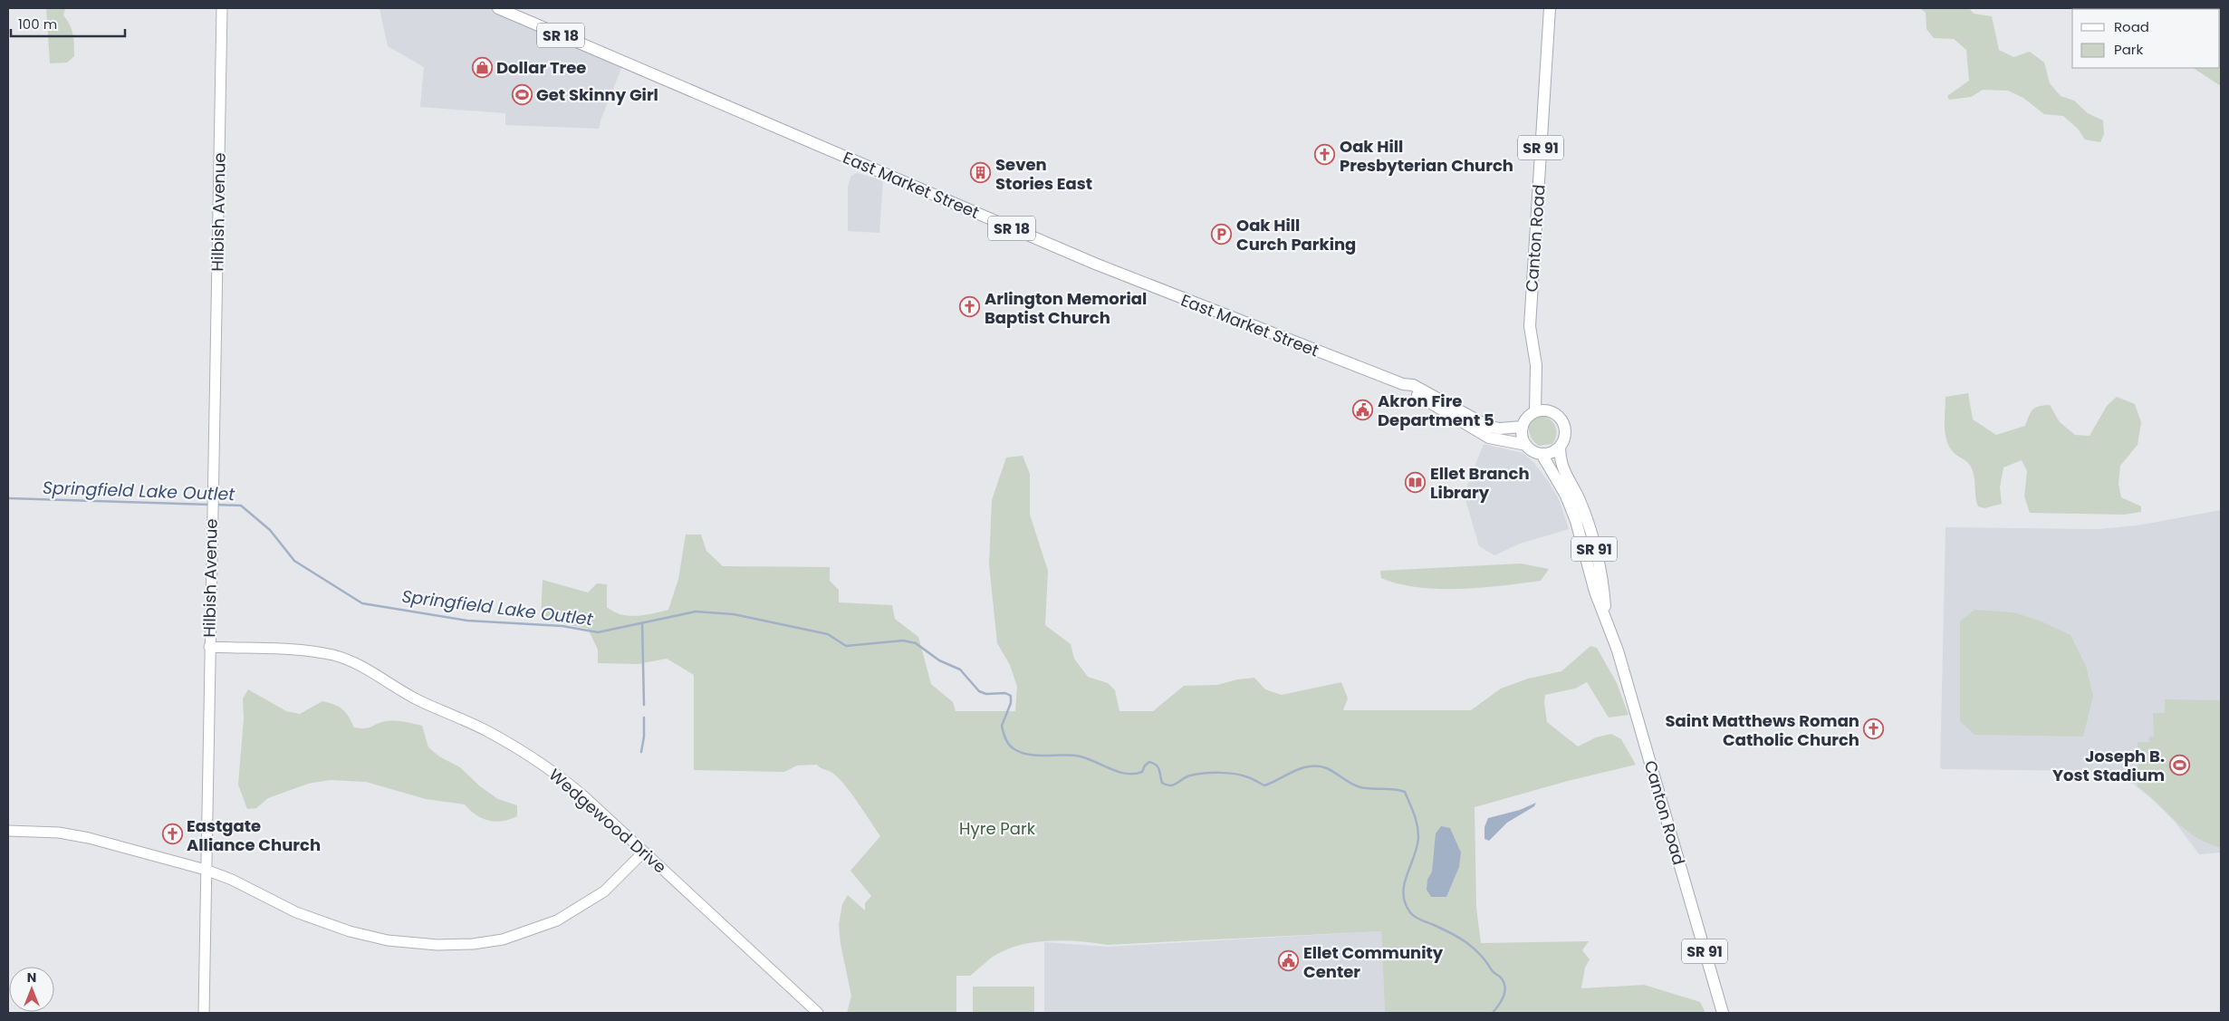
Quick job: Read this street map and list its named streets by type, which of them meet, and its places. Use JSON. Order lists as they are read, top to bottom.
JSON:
{
  "streets": {
    "main road": [
      "SR 18",
      "SR 91",
      "East Market Street",
      "Canton Road"
    ],
    "street": ["Hilbish Avenue", "Wedgewood Drive"]
  },
  "crossings": [
    ["East Market Street", "Canton Road"],
    ["Hilbish Avenue", "Wedgewood Drive"]
  ],
  "water": ["Springfield Lake Outlet"],
  "parks": ["Hyre Park"],
  "places": {
    "shop": ["Dollar Tree"],
    "sports": ["Get Skinny Girl", "Joseph B. Yost Stadium"],
    "church": [
      "Oak Hill Presbyterian Church",
      "Arlington Memorial Baptist Church",
      "Saint Matthews Roman Catholic Church",
      "Eastgate Alliance Church"
    ],
    "building": ["Seven Stories East"],
    "parking": ["Oak Hill Curch Parking"],
    "public building": ["Akron Fire Department 5", "Ellet Community Center"],
    "library": ["Ellet Branch Library"]
  },
  "legend": ["Road", "Park"],
  "scale_bar": "100 m",
  "north": "top"
}
